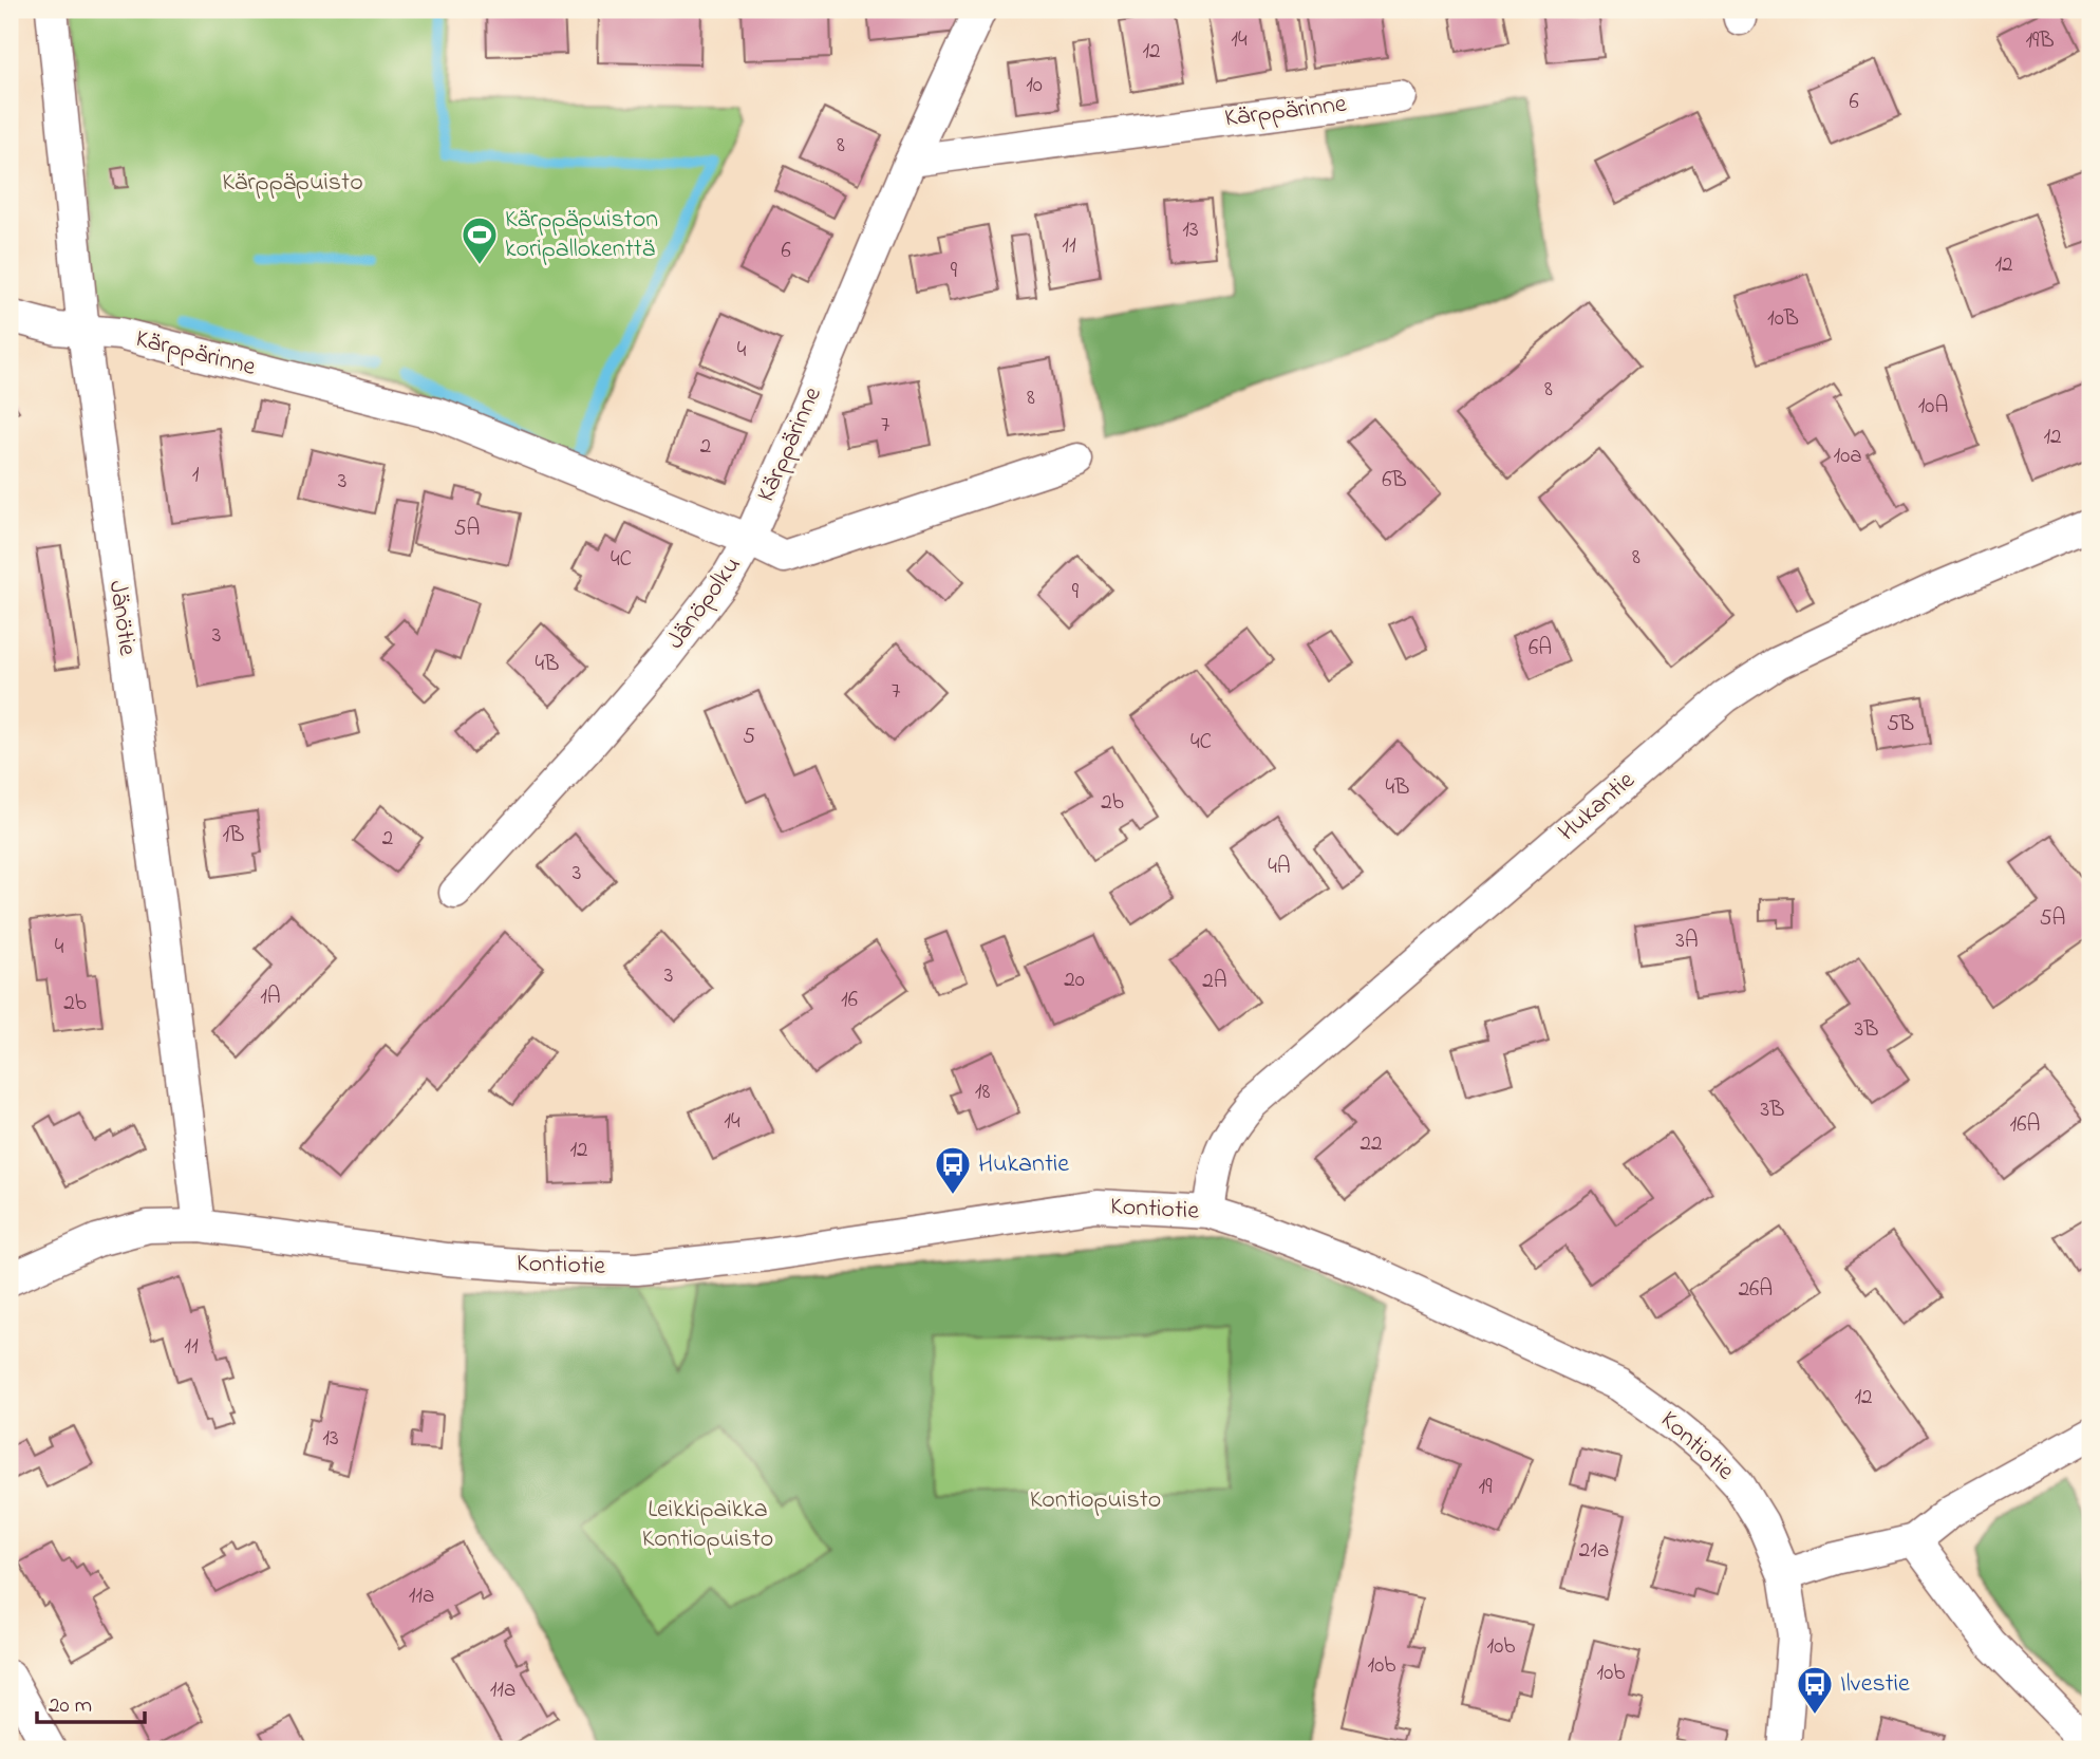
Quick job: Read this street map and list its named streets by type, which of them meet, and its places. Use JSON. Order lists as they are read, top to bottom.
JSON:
{
  "streets": {
    "street": [
      "Kärppärinne",
      "Jänöpolku",
      "Jänötie",
      "Hukantie",
      "Kontiotie"
    ]
  },
  "crossings": [
    ["Kärppärinne", "Jänöpolku"],
    ["Kärppärinne", "Jänötie"],
    ["Jänötie", "Kontiotie"],
    ["Hukantie", "Kontiotie"]
  ],
  "parks": ["Kärppäpuisto", "Kontiopuisto", "Leikkipaikka Kontiopuisto"],
  "places": {
    "sports": ["Kärppäpuiston koripallokenttä"],
    "bus stop": ["Hukantie", "Ilvestie"]
  },
  "house_numbers": [
    "14",
    "19B",
    "12",
    "10",
    "6",
    "8",
    "13",
    "11",
    "6",
    "12",
    "9",
    "10B",
    "4",
    "8",
    "8",
    "10A",
    "7",
    "12",
    "2",
    "10a",
    "1",
    "6B",
    "3",
    "5A",
    "8",
    "4C",
    "9",
    "3",
    "6A",
    "4B",
    "7",
    "5B",
    "5",
    "4C",
    "4B",
    "2b",
    "1B",
    "2",
    "4A",
    "3",
    "5A",
    "3A",
    "4",
    "3",
    "20",
    "2A",
    "1A",
    "16",
    "2b",
    "3B",
    "18",
    "3B",
    "14",
    "16A",
    "22",
    "12",
    "26A",
    "11",
    "12",
    "13",
    "19",
    "21a",
    "11a",
    "10b",
    "10b",
    "10b",
    "11a"
  ],
  "scale_bar": "20 m"
}
